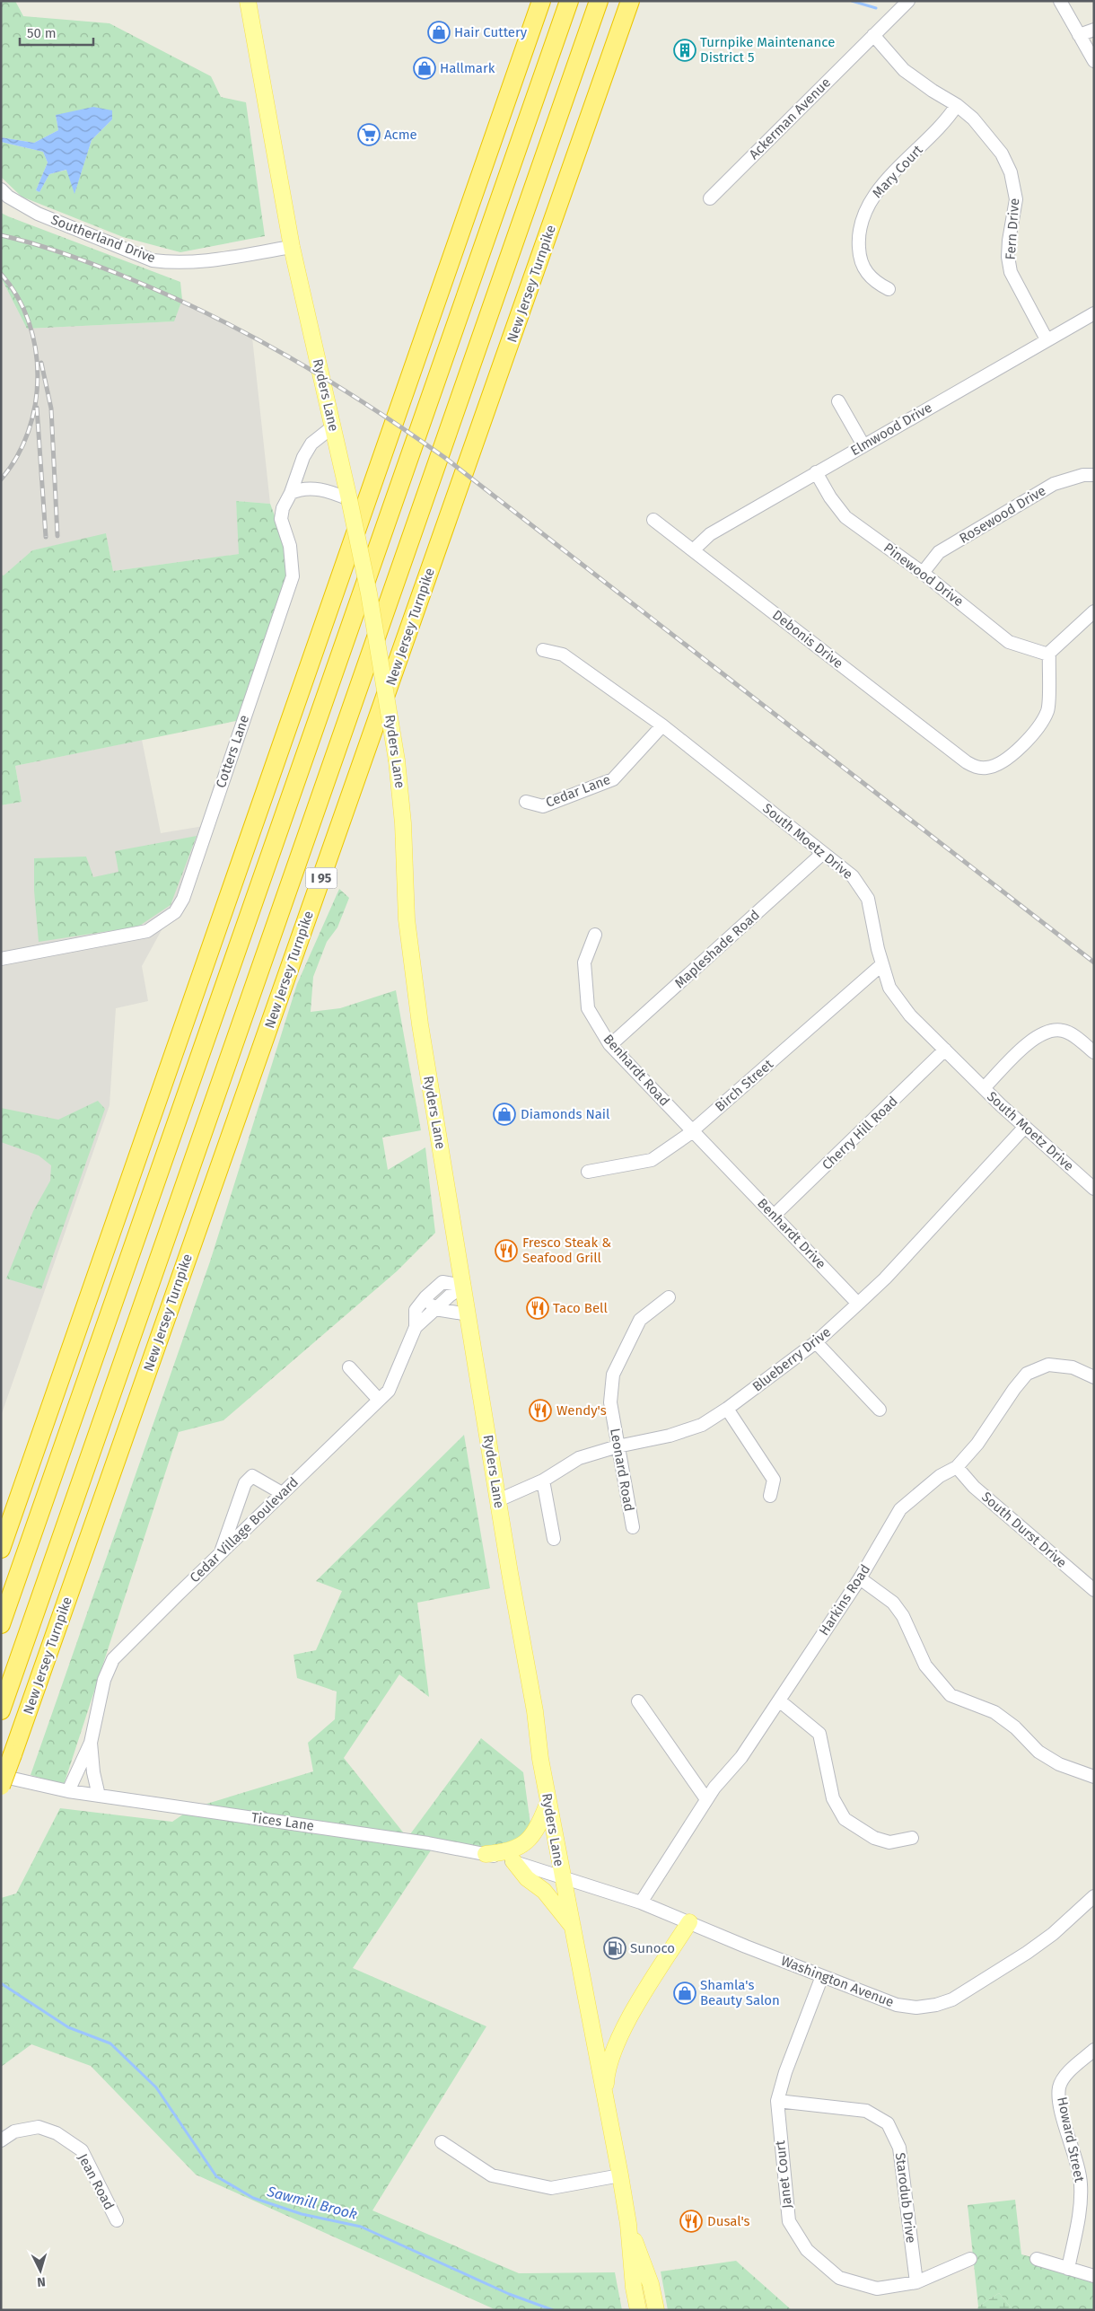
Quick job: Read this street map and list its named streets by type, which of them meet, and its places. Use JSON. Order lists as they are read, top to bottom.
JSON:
{
  "streets": {
    "highway": ["New Jersey Turnpike", "I 95"],
    "main road": ["Ryders Lane"],
    "street": [
      "Ackerman Avenue",
      "Mary Court",
      "Fern Drive",
      "Southerland Drive",
      "Elmwood Drive",
      "Rosewood Drive",
      "Pinewood Drive",
      "Debonis Drive",
      "Cotters Lane",
      "Cedar Lane",
      "South Moetz Drive",
      "Mapleshade Road",
      "Benhardt Road",
      "Birch Street",
      "Cherry Hill Road",
      "Benhardt Drive",
      "Blueberry Drive",
      "Leonard Road",
      "Cedar Village Boulevard",
      "South Durst Drive",
      "Harkins Road",
      "Tices Lane",
      "Washington Avenue",
      "Howard Street",
      "Janet Court",
      "Jean Road",
      "Starodub Drive"
    ]
  },
  "crossings": [
    ["Ackerman Avenue", "Fern Drive"],
    ["Mary Court", "Fern Drive"],
    ["Fern Drive", "Elmwood Drive"],
    ["Southerland Drive", "Ryders Lane"],
    ["Ryders Lane", "Cotters Lane"],
    ["Ryders Lane", "Blueberry Drive"],
    ["Ryders Lane", "Cedar Village Boulevard"],
    ["Ryders Lane", "Tices Lane"],
    ["Ryders Lane", "Washington Avenue"],
    ["Elmwood Drive", "Pinewood Drive"],
    ["Elmwood Drive", "Debonis Drive"],
    ["Rosewood Drive", "Pinewood Drive"],
    ["Pinewood Drive", "Debonis Drive"],
    ["Cedar Lane", "South Moetz Drive"],
    ["South Moetz Drive", "Mapleshade Road"],
    ["South Moetz Drive", "Birch Street"],
    ["South Moetz Drive", "Cherry Hill Road"],
    ["South Moetz Drive", "Blueberry Drive"],
    ["Mapleshade Road", "Benhardt Road"],
    ["Benhardt Road", "Birch Street"],
    ["Benhardt Road", "Benhardt Drive"],
    ["Cherry Hill Road", "Benhardt Drive"],
    ["Benhardt Drive", "Blueberry Drive"],
    ["Blueberry Drive", "Leonard Road"],
    ["Cedar Village Boulevard", "Tices Lane"],
    ["South Durst Drive", "Harkins Road"],
    ["Harkins Road", "Washington Avenue"],
    ["Tices Lane", "Washington Avenue"],
    ["Washington Avenue", "Janet Court"],
    ["Janet Court", "Starodub Drive"]
  ],
  "water": ["Sawmill Brook"],
  "places": {
    "shop": [
      "Hair Cuttery",
      "Hallmark",
      "Diamonds Nail",
      "Shamla's Beauty Salon"
    ],
    "building": ["Turnpike Maintenance District 5"],
    "supermarket": ["Acme"],
    "restaurant": [
      "Fresco Steak & Seafood Grill",
      "Taco Bell",
      "Wendy's",
      "Dusal's"
    ],
    "fuel station": ["Sunoco"]
  },
  "scale_bar": "50 m",
  "north": "bottom"
}
